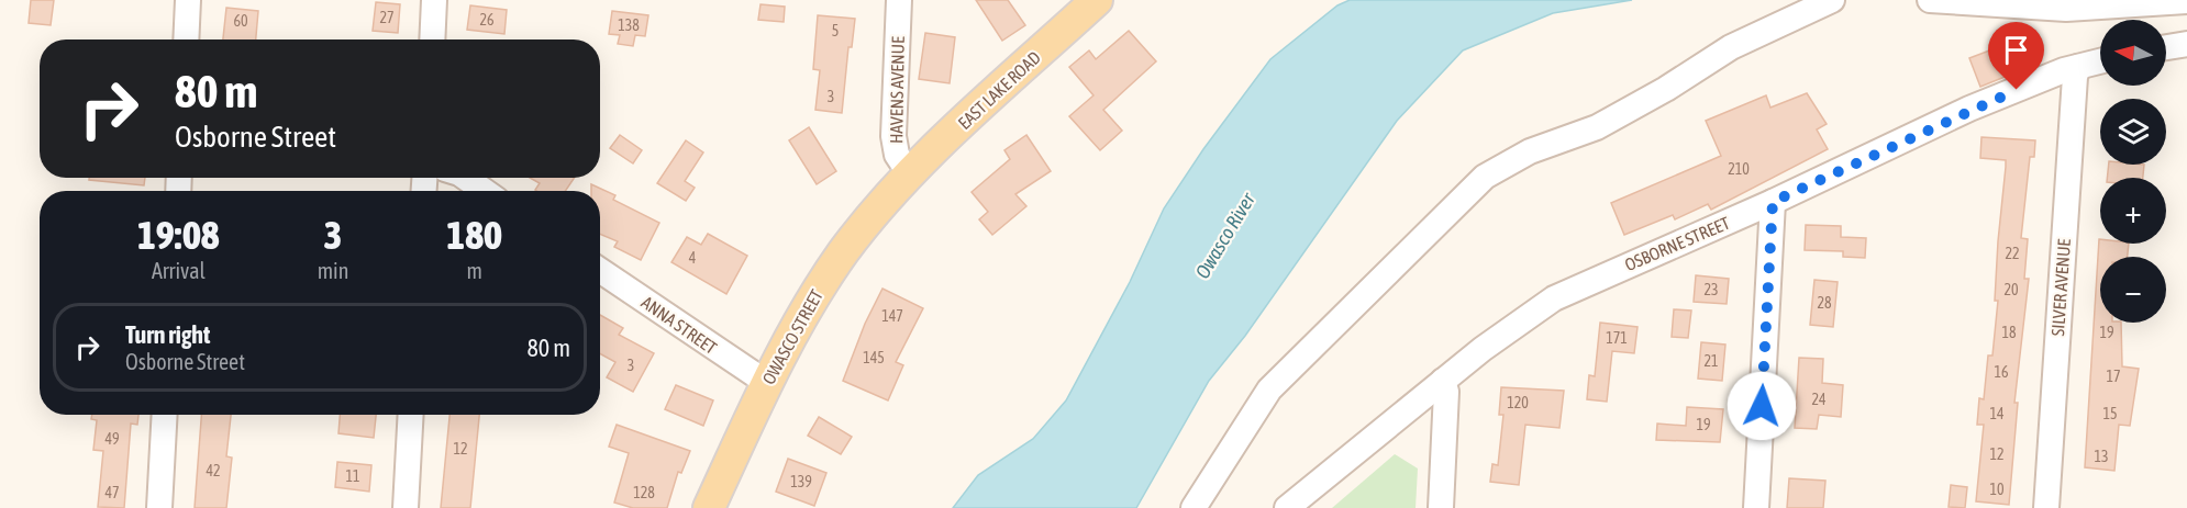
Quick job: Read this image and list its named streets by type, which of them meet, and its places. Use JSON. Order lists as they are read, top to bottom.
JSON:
{
  "streets": {
    "main road": ["EAST LAKE ROAD", "OWASCO STREET"],
    "street": [
      "HAVENS AVENUE",
      "OSBORNE STREET",
      "SILVER AVENUE",
      "ANNA STREET"
    ]
  },
  "crossings": [
    ["HAVENS AVENUE", "EAST LAKE ROAD"],
    ["HAVENS AVENUE", "OWASCO STREET"],
    ["EAST LAKE ROAD", "OWASCO STREET"],
    ["OSBORNE STREET", "SILVER AVENUE"],
    ["ANNA STREET", "OWASCO STREET"]
  ],
  "water": ["Owasco River"],
  "house_numbers": [
    "27",
    "26",
    "60",
    "138",
    "5",
    "3",
    "210",
    "22",
    "4",
    "23",
    "20",
    "28",
    "147",
    "18",
    "19",
    "171",
    "145",
    "21",
    "3",
    "16",
    "17",
    "24",
    "120",
    "14",
    "15",
    "19",
    "49",
    "12",
    "12",
    "13",
    "42",
    "11",
    "139",
    "10",
    "47",
    "128"
  ],
  "north": "left",
  "page": {
    "map_buttons": ["+", "−"],
    "turn": ["80 m", "Osborne Street"],
    "eta": [
      "19:08",
      "Arrival",
      "3",
      "min",
      "180",
      "m"
    ],
    "list": [
      {
        "name": "Turn right",
        "note": "Osborne Street",
        "value": "80 m"
      }
    ]
  }
}
